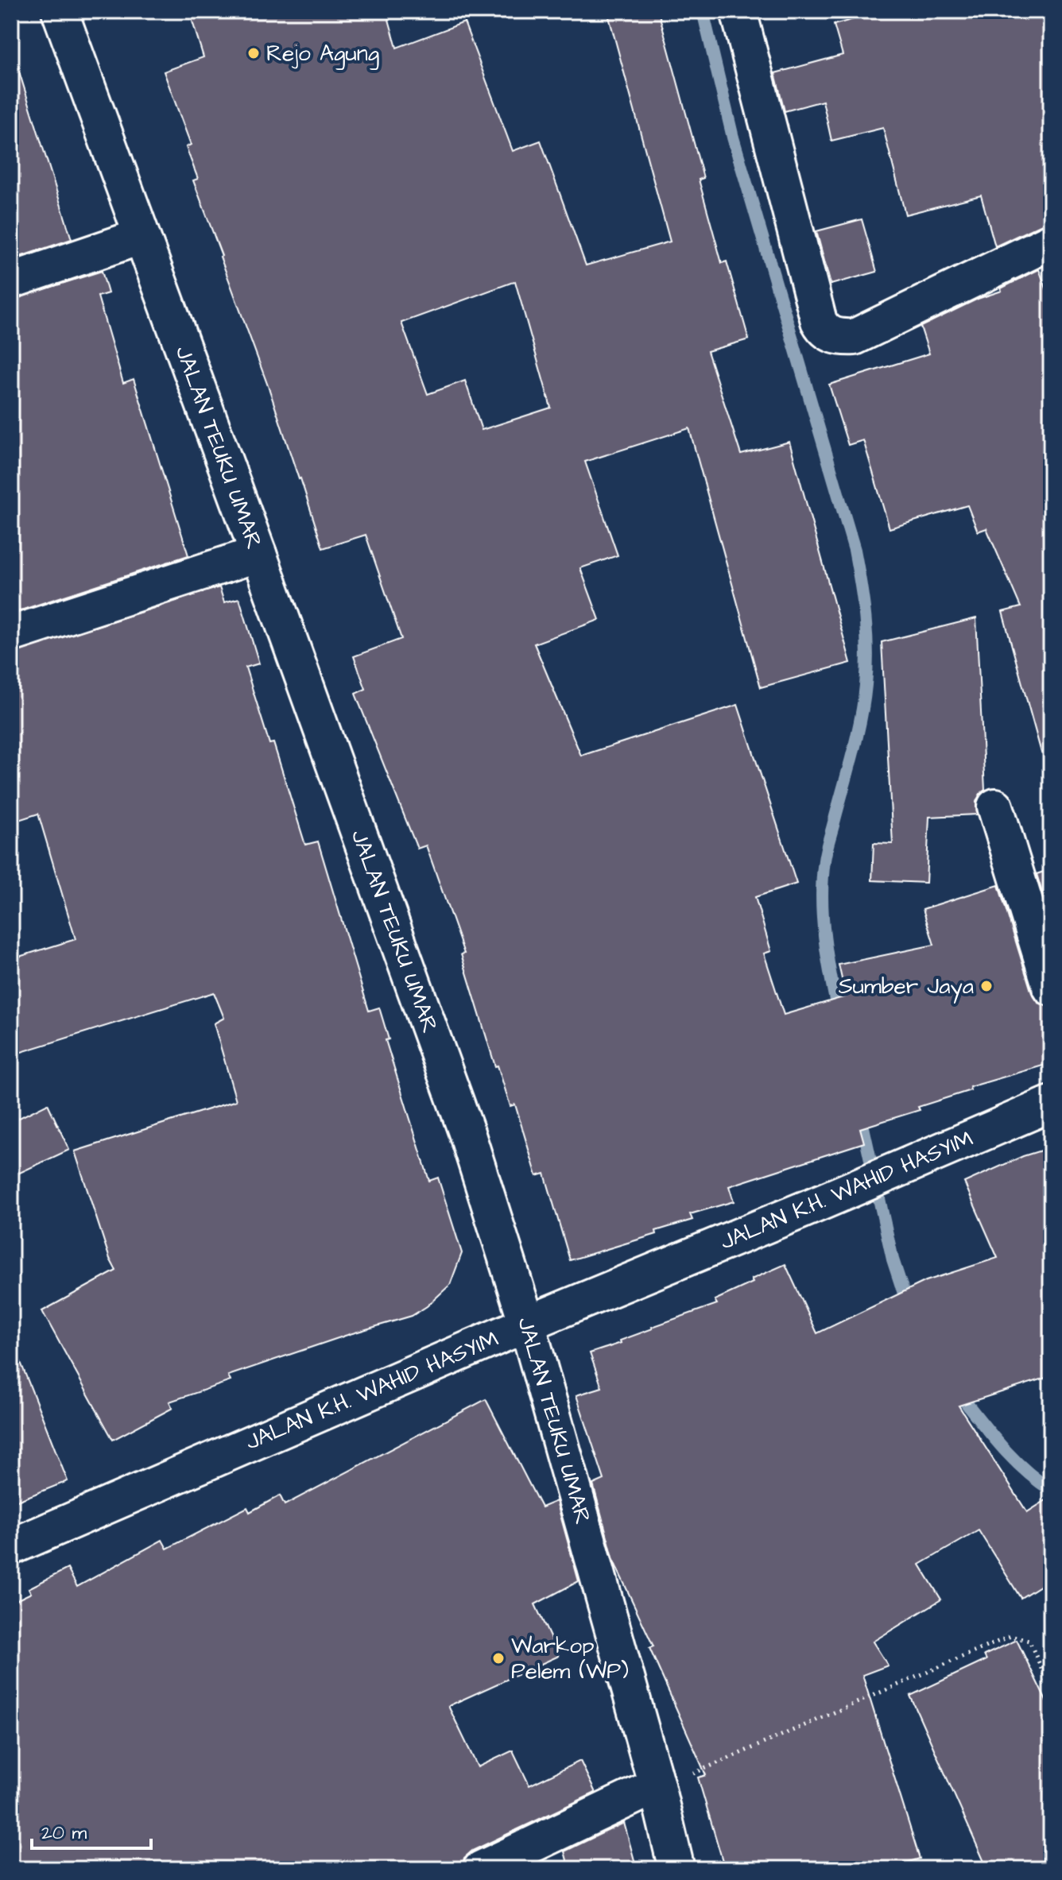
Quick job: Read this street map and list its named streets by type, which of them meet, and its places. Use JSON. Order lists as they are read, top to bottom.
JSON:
{
  "streets": {
    "street": ["JALAN TEUKU UMAR", "JALAN K.H. WAHID HASYIM"]
  },
  "crossings": [
    ["JALAN TEUKU UMAR", "JALAN K.H. WAHID HASYIM"]
  ],
  "places": ["Rejo Agung", "Sumber Jaya", "Warkop Pelem (WP)"],
  "scale_bar": "20 m"
}
